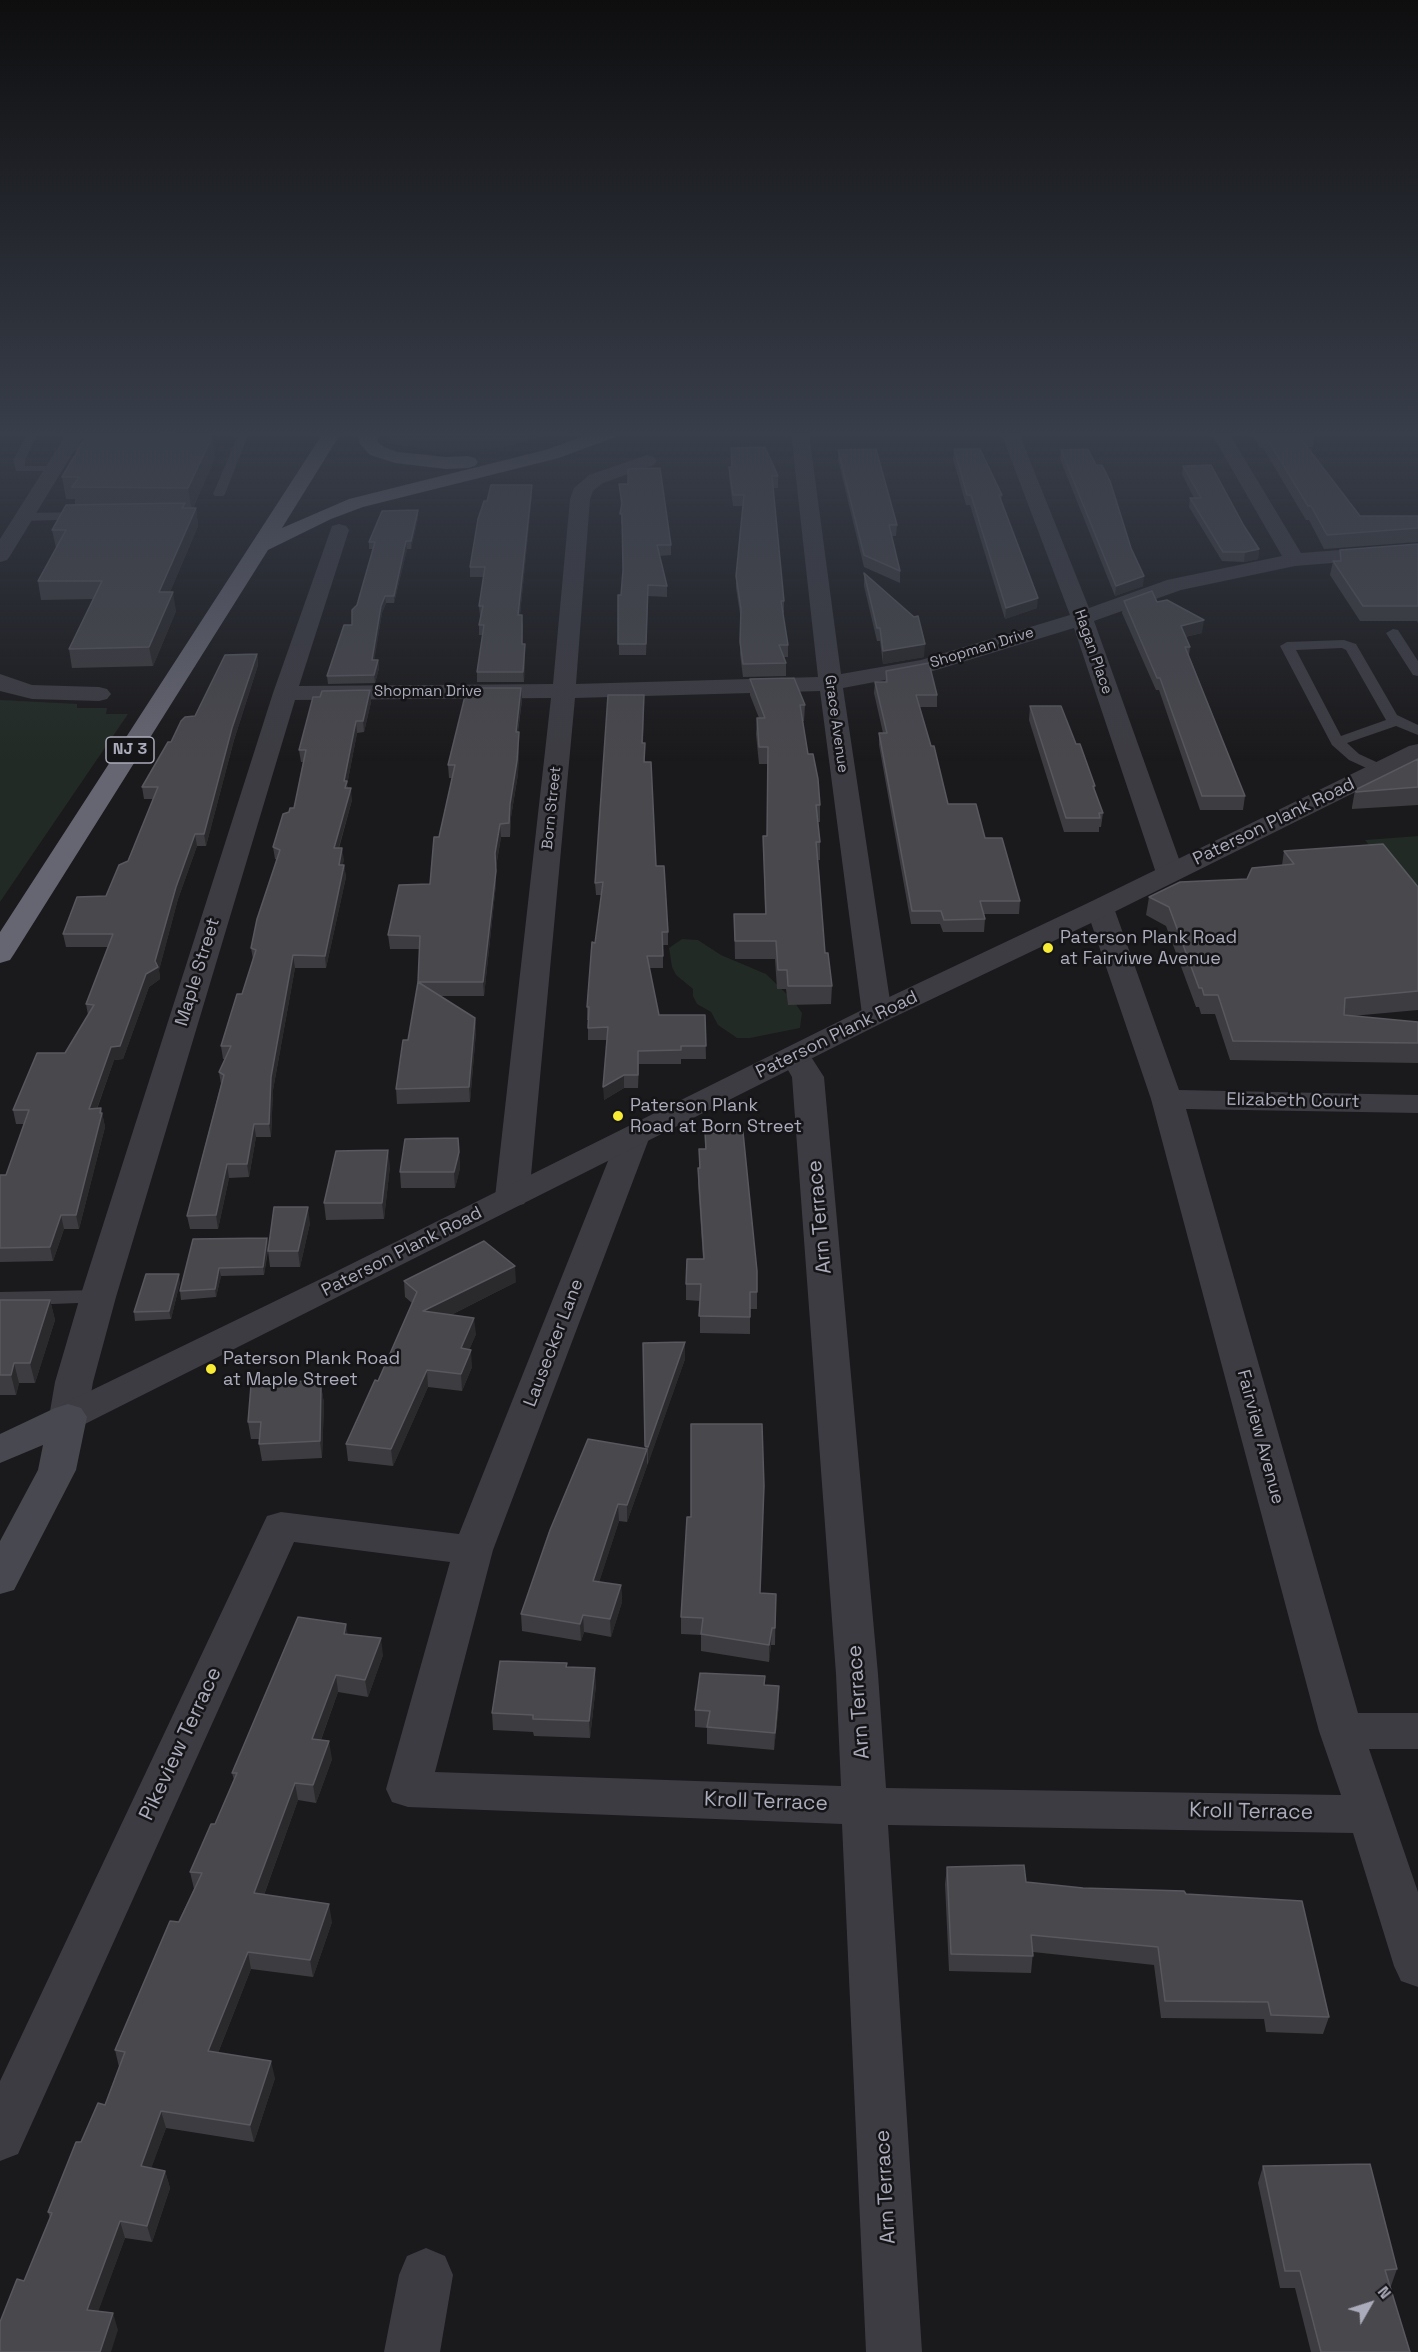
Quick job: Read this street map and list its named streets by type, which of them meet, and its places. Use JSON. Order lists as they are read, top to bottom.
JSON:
{
  "streets": {
    "highway": ["NJ 3"],
    "main road": ["Paterson Plank Road"],
    "street": [
      "Shopman Drive",
      "Hagan Place",
      "Grace Avenue",
      "Born Street",
      "Maple Street",
      "Elizabeth Court",
      "Arn Terrace",
      "Lausecker Lane",
      "Fairview Avenue",
      "Pikeview Terrace",
      "Kroll Terrace"
    ]
  },
  "crossings": [
    ["Shopman Drive", "Hagan Place"],
    ["Shopman Drive", "Grace Avenue"],
    ["Shopman Drive", "Born Street"],
    ["Shopman Drive", "Maple Street"],
    ["Hagan Place", "Paterson Plank Road"],
    ["Grace Avenue", "Paterson Plank Road"],
    ["Born Street", "Paterson Plank Road"],
    ["Paterson Plank Road", "Maple Street"],
    ["Paterson Plank Road", "Arn Terrace"],
    ["Paterson Plank Road", "Lausecker Lane"],
    ["Paterson Plank Road", "Fairview Avenue"],
    ["Elizabeth Court", "Fairview Avenue"],
    ["Arn Terrace", "Kroll Terrace"],
    ["Lausecker Lane", "Pikeview Terrace"],
    ["Lausecker Lane", "Kroll Terrace"],
    ["Fairview Avenue", "Kroll Terrace"],
    ["Pikeview Terrace", "Kroll Terrace"]
  ],
  "places": ["Paterson Plank Road at Fairviwe Avenue", "Paterson Plank Road at Born Street", "Paterson Plank Road at Maple Street"],
  "north": "top right"
}
